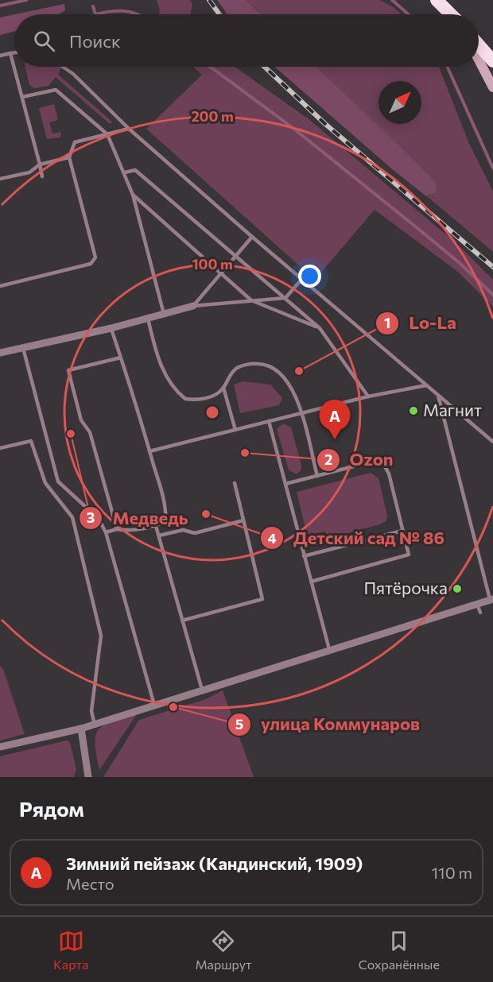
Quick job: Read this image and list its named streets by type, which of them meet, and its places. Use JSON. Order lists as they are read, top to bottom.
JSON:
{
  "places": [
    "Lo-La",
    "Магнит",
    "Медведь",
    "Ozon",
    "Детский сад № 86",
    "Пятёрочка",
    "улица Коммунаров"
  ],
  "north": "top right",
  "page": {
    "search": "Поиск",
    "pins": "A",
    "heading": "Рядом",
    "list": [
      {
        "mark": "A",
        "name": "Зимний пейзаж (Кандинский, 1909)",
        "note": "Место",
        "value": "110 m"
      }
    ],
    "nav": ["Карта", "Маршрут", "Сохранённые"]
  },
  "rings": ["200 m", "100 m"]
}
